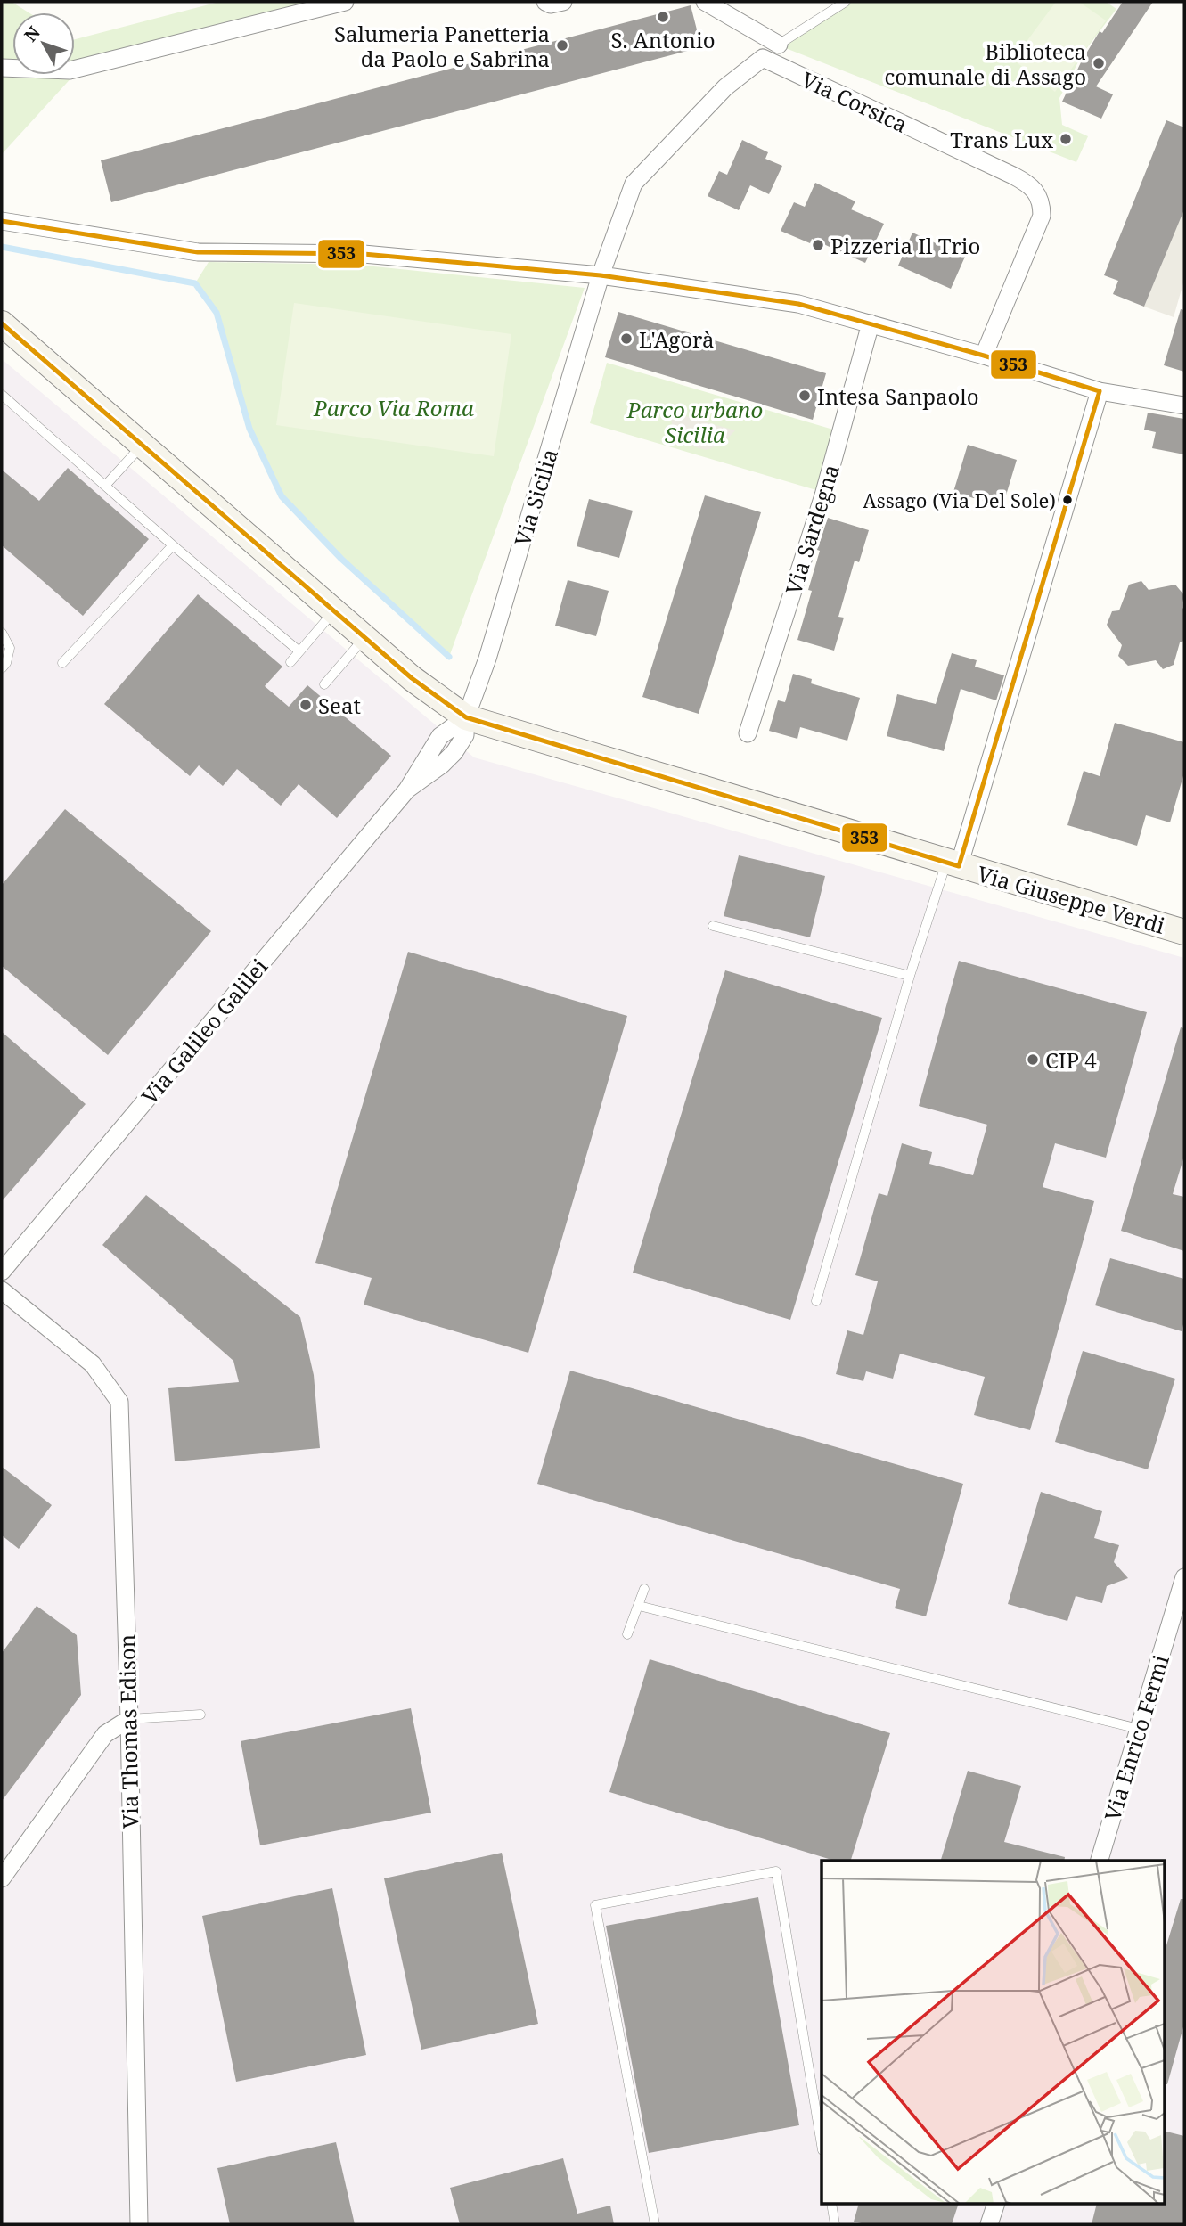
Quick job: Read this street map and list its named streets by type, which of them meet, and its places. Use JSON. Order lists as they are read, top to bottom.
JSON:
{
  "streets": {
    "main road": ["Via Giuseppe Verdi"],
    "street": [
      "Via Corsica",
      "Via Sicilia",
      "Via Sardegna",
      "Via Galileo Galilei",
      "Via Thomas Edison",
      "Via Enrico Fermi"
    ]
  },
  "crossings": [
    ["Via Sicilia", "Via Giuseppe Verdi"],
    ["Via Sicilia", "Via Galileo Galilei"],
    ["Via Giuseppe Verdi", "Via Galileo Galilei"]
  ],
  "parks": ["Parco Via Roma", "Parco urbano Sicilia"],
  "places": [
    "S. Antonio",
    "Salumeria Panetteria da Paolo e Sabrina",
    "Biblioteca comunale di Assago",
    "Trans Lux",
    "Pizzeria Il Trio",
    "L'Agorà",
    "Intesa Sanpaolo",
    "Assago (Via Del Sole)",
    "Seat",
    "CIP 4"
  ],
  "lines": ["transit line 353"],
  "north": "top left"
}
